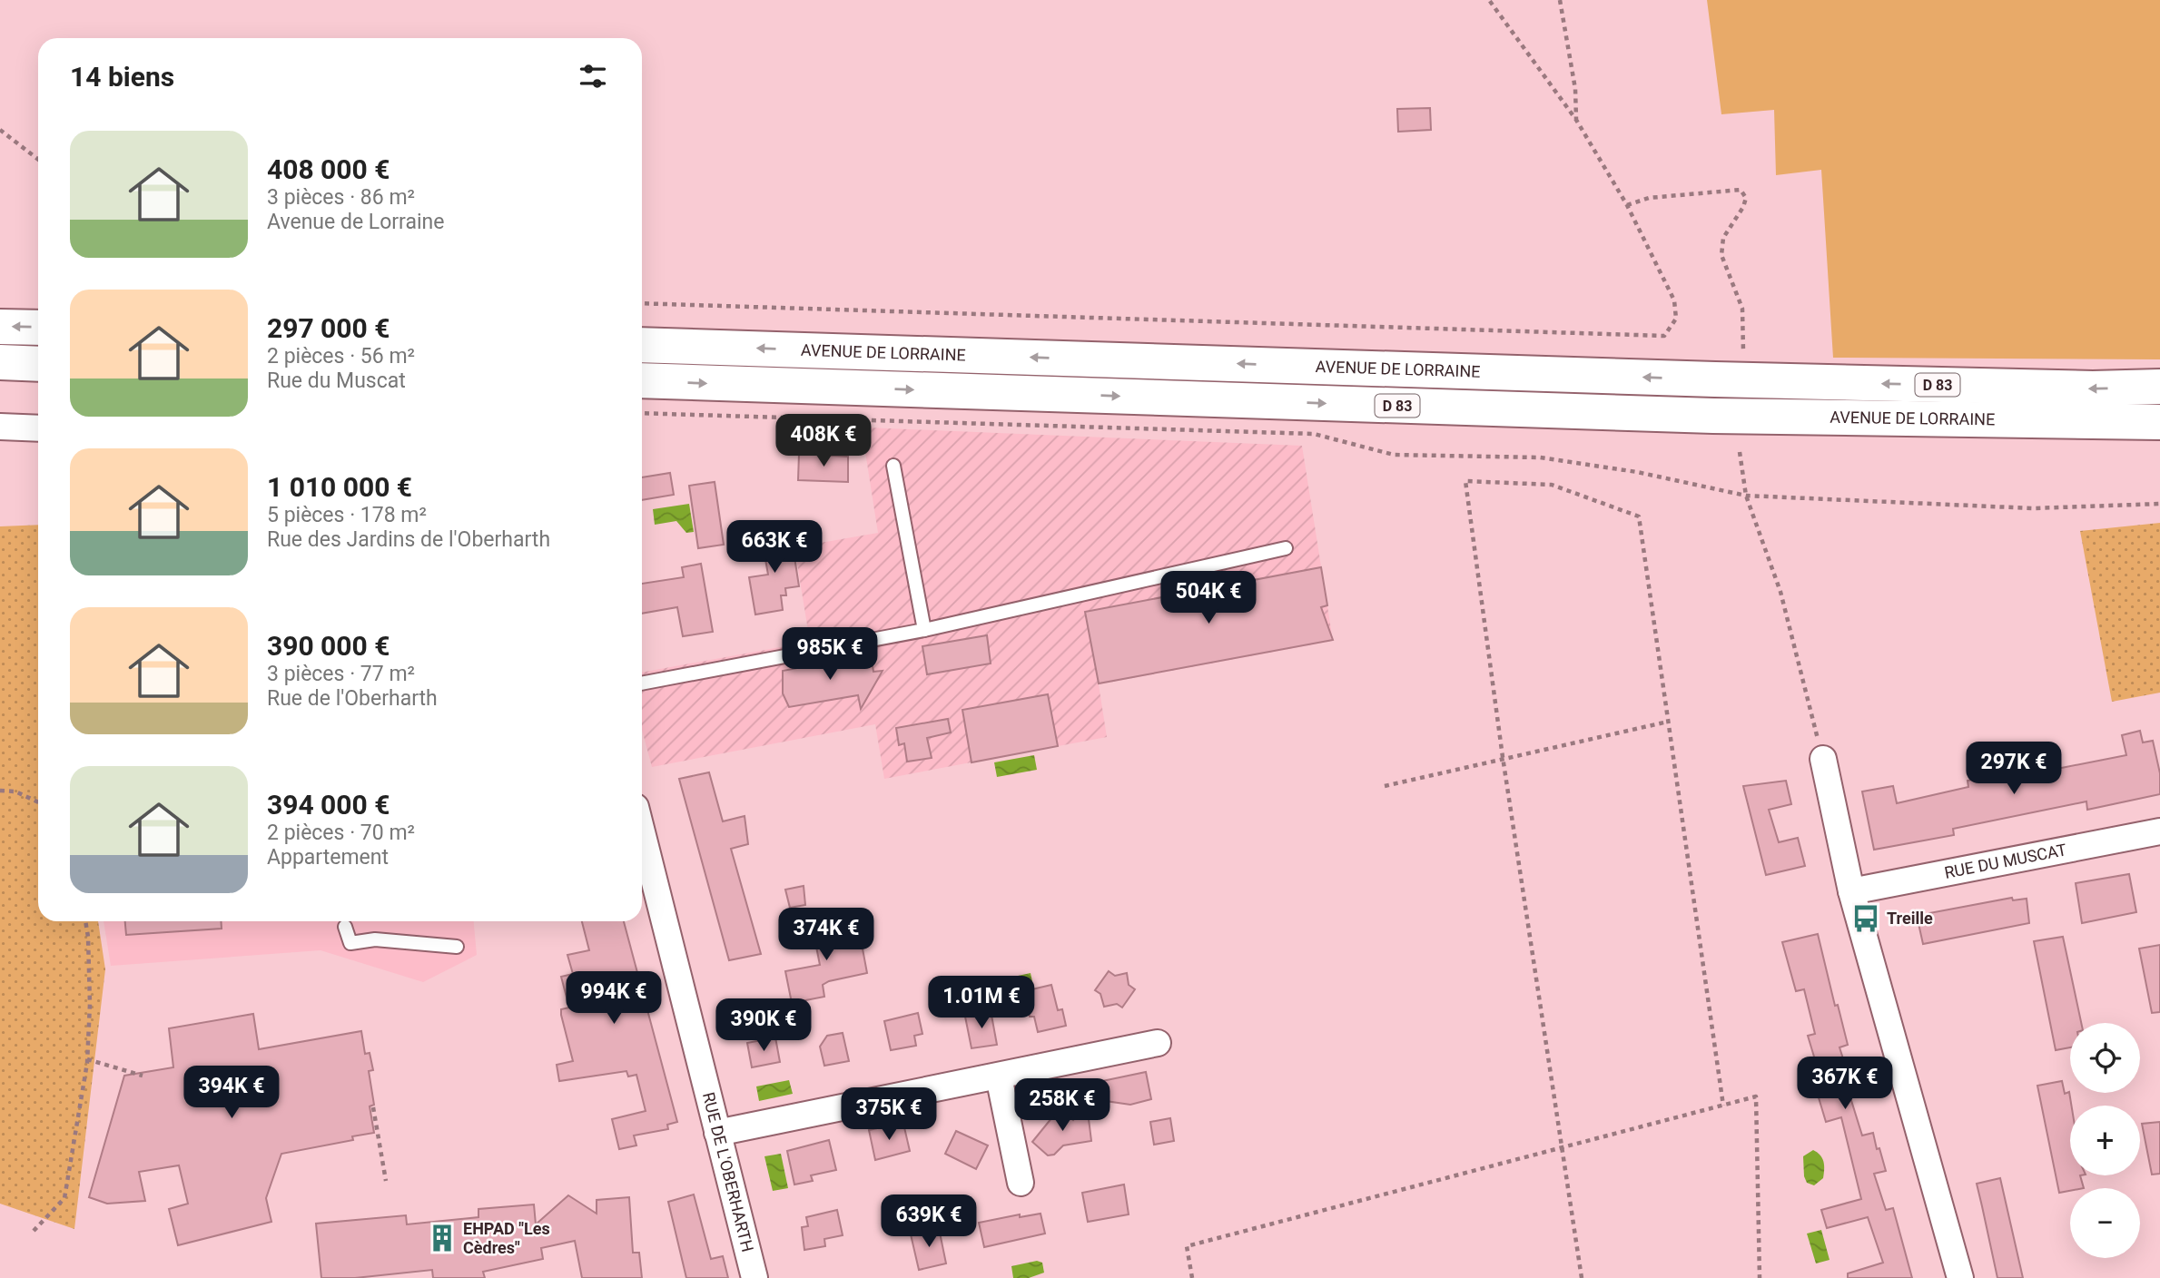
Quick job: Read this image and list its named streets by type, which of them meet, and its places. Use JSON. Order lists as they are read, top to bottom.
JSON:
{
  "streets": {
    "main road": ["AVENUE DE LORRAINE", "D 83"],
    "street": ["RUE DU MUSCAT", "RUE DE L'OBERHARTH"]
  },
  "places": {
    "bus stop": ["Treille"],
    "building": ["EHPAD \"Les Cèdres\""]
  },
  "page": {
    "heading": "14 biens",
    "list": [
      {
        "name": "408 000 €",
        "note": "3 pièces · 86 m² · Avenue de Lorraine"
      },
      {
        "name": "297 000 €",
        "note": "2 pièces · 56 m² · Rue du Muscat"
      },
      {
        "name": "1 010 000 €",
        "note": "5 pièces · 178 m² · Rue des Jardins de l'Oberharth"
      },
      {
        "name": "390 000 €",
        "note": "3 pièces · 77 m² · Rue de l'Oberharth"
      },
      {
        "name": "394 000 €",
        "note": "2 pièces · 70 m² · Appartement"
      }
    ],
    "price": [
      "408K €",
      "663K €",
      "504K €",
      "985K €",
      "297K €",
      "374K €",
      "994K €",
      "1.01M €",
      "390K €",
      "367K €",
      "394K €",
      "258K €",
      "375K €",
      "639K €"
    ],
    "map_buttons": ["+", "−"]
  }
}
